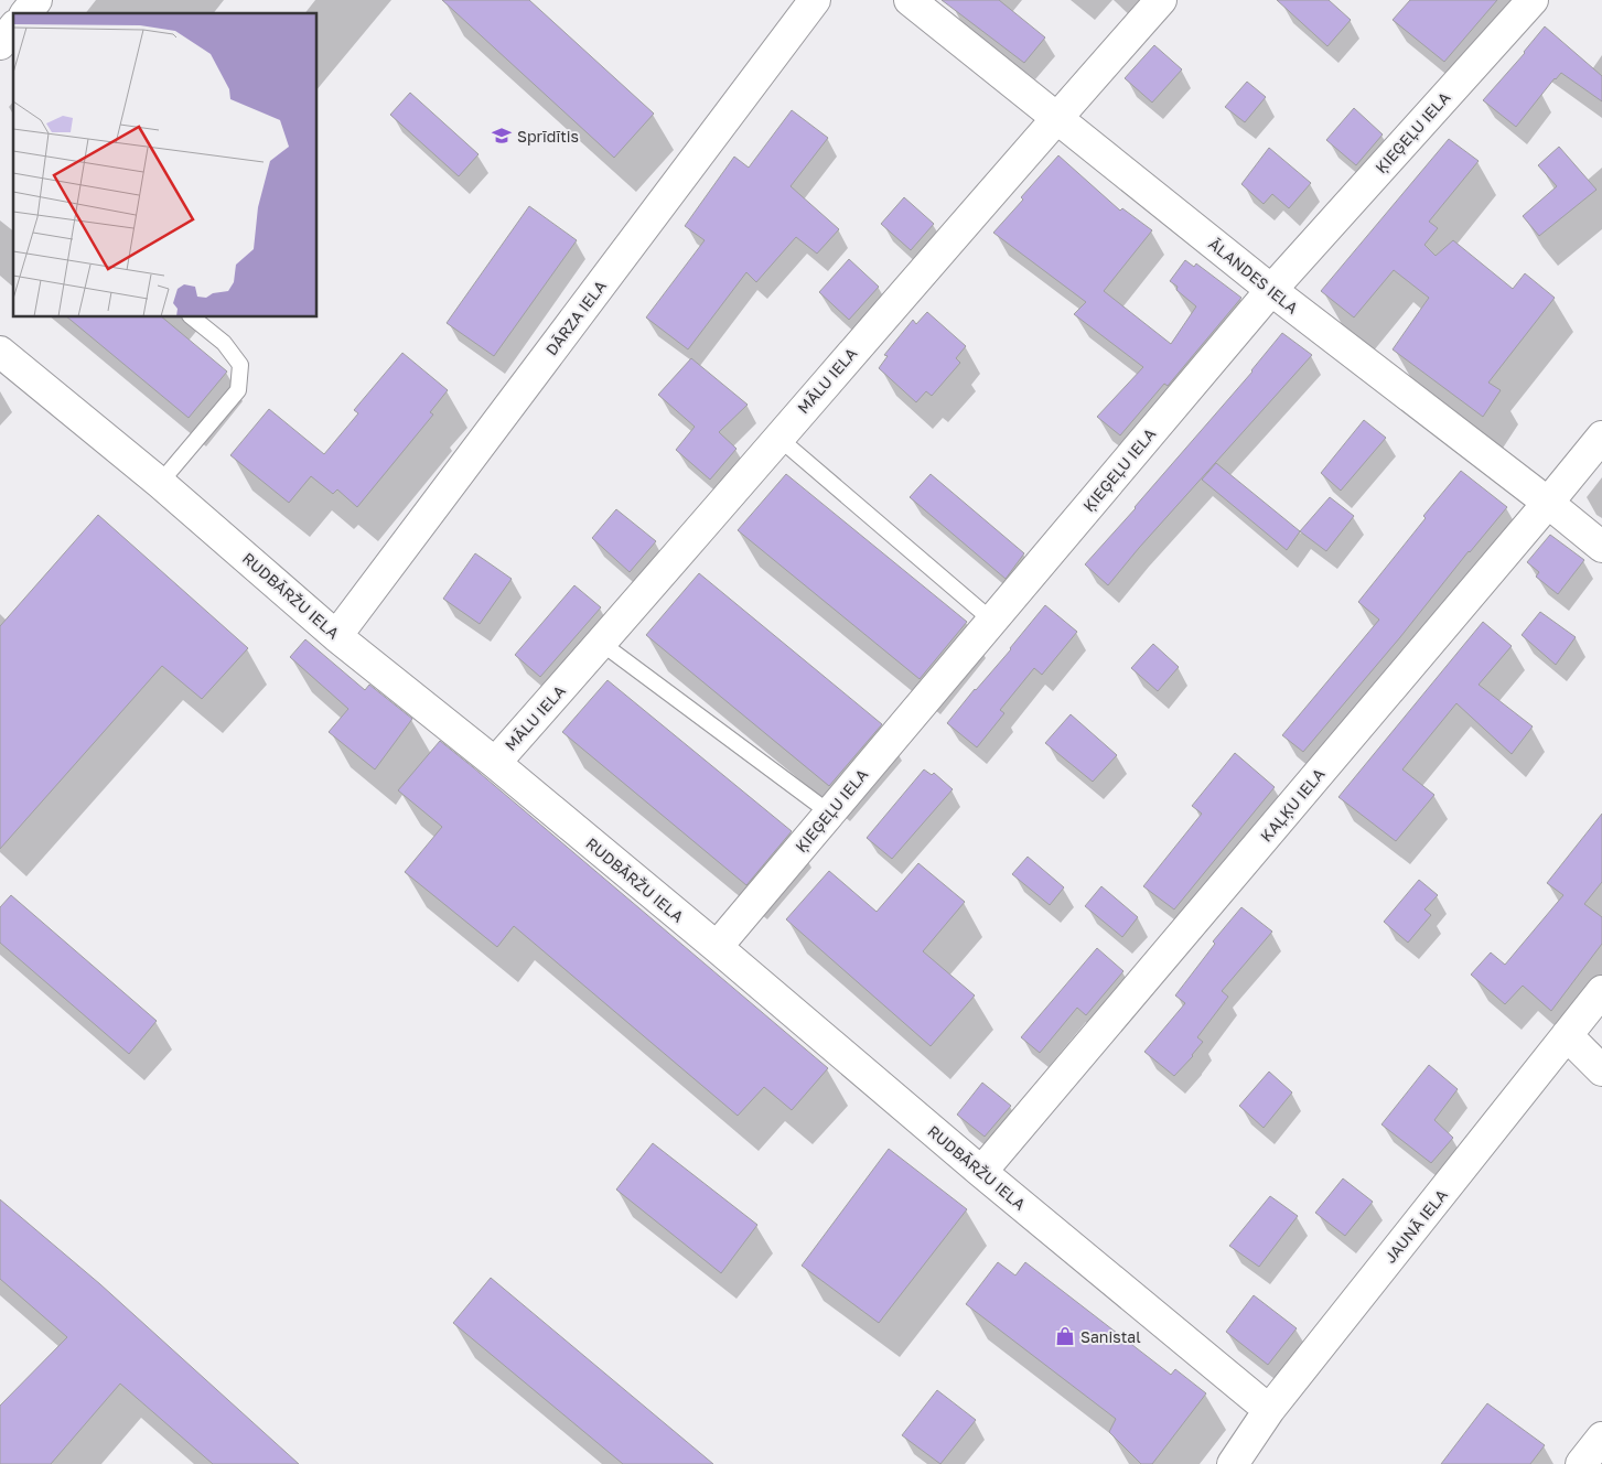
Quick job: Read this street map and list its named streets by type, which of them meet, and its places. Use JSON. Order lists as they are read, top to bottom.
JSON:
{
  "streets": {
    "street": [
      "ĶIEĢEĻU IELA",
      "ĀLANDES IELA",
      "DĀRZA IELA",
      "MĀLU IELA",
      "RUDBĀRŽU IELA",
      "KAĻĶU IELA",
      "JAUNĀ IELA"
    ]
  },
  "crossings": [
    ["ĶIEĢEĻU IELA", "ĀLANDES IELA"],
    ["ĶIEĢEĻU IELA", "RUDBĀRŽU IELA"],
    ["ĀLANDES IELA", "MĀLU IELA"],
    ["ĀLANDES IELA", "KAĻĶU IELA"],
    ["DĀRZA IELA", "RUDBĀRŽU IELA"],
    ["MĀLU IELA", "RUDBĀRŽU IELA"],
    ["RUDBĀRŽU IELA", "KAĻĶU IELA"],
    ["RUDBĀRŽU IELA", "JAUNĀ IELA"]
  ],
  "places": {
    "school or university": ["Sprīdītis"],
    "shop": ["Sanistal"]
  }
}
